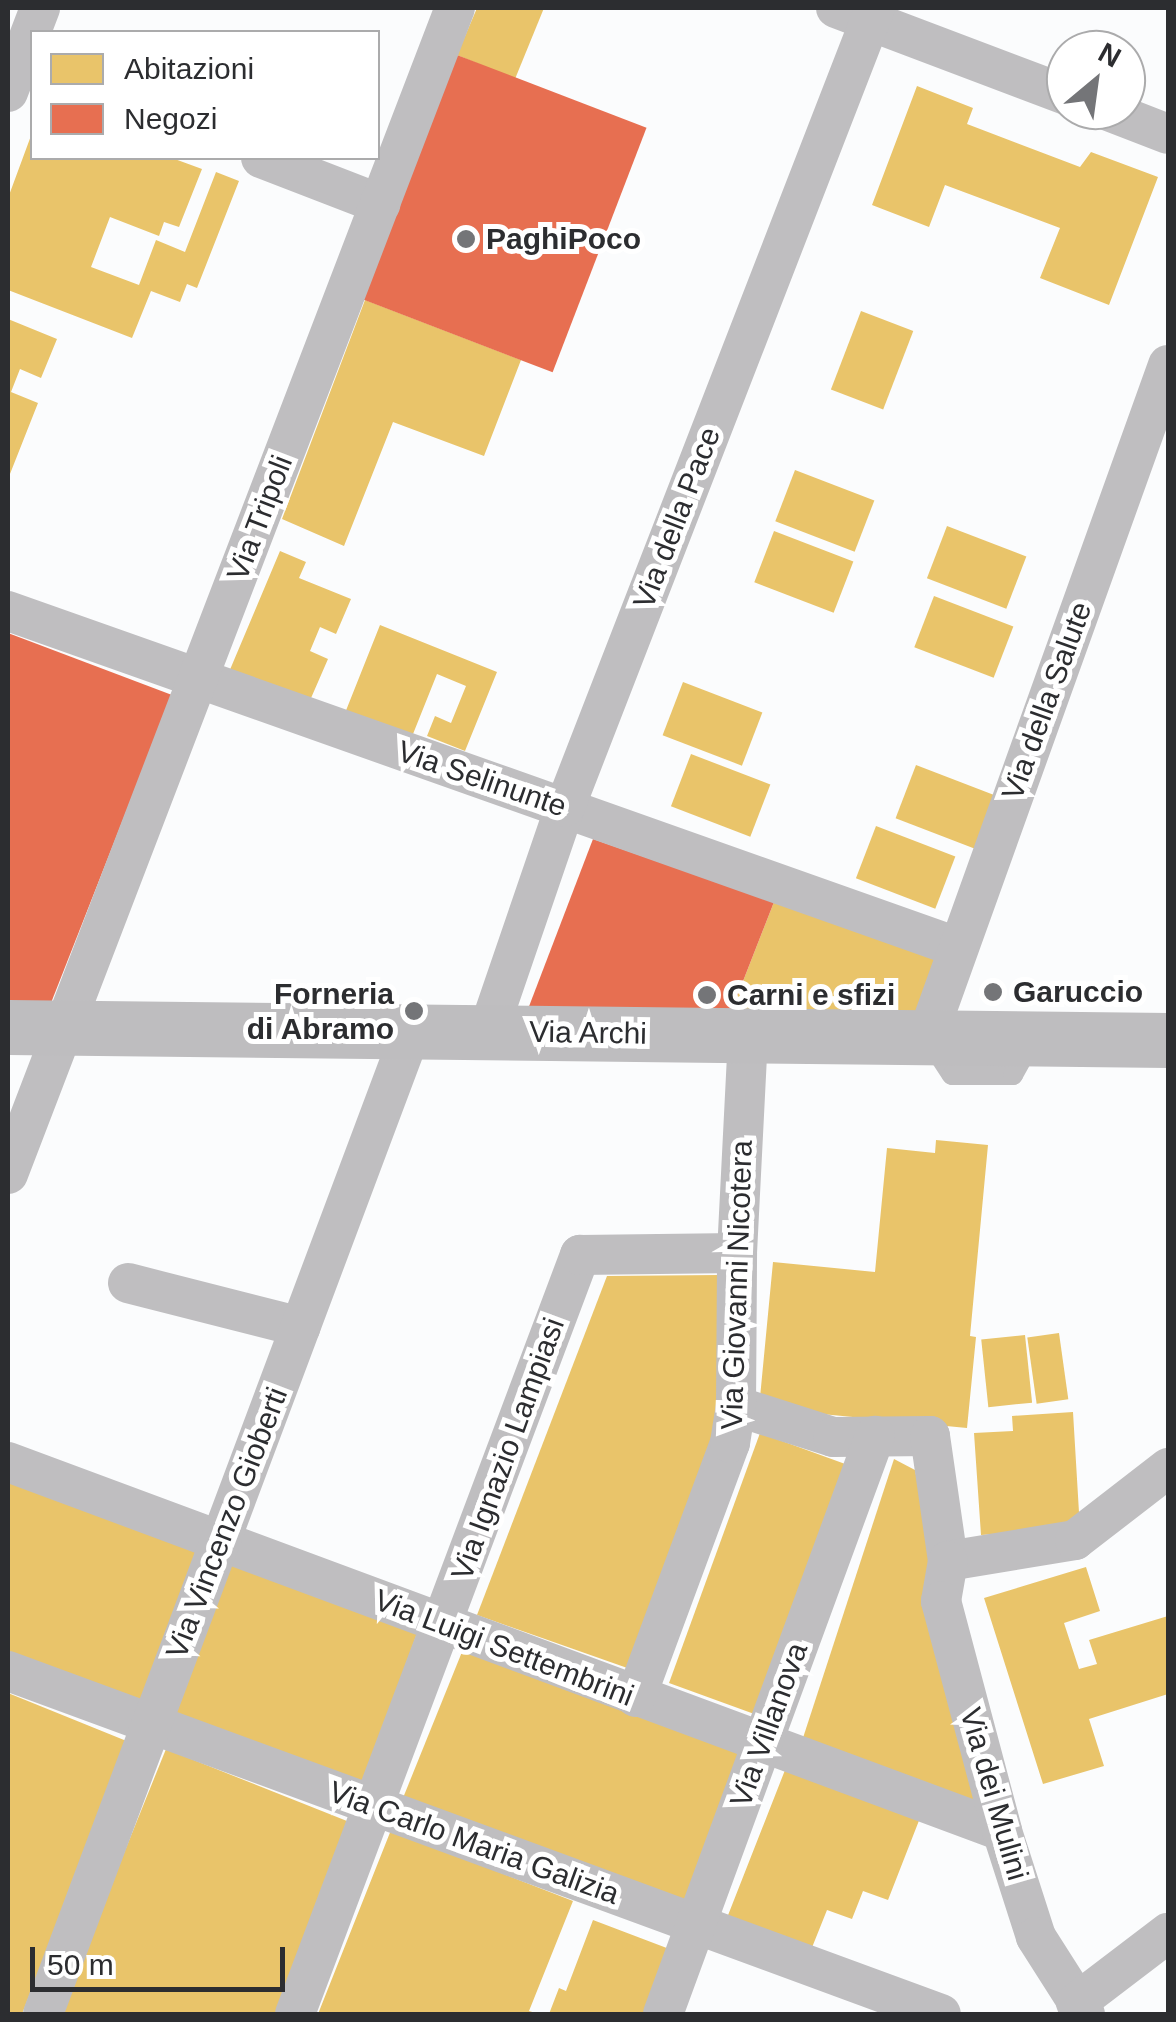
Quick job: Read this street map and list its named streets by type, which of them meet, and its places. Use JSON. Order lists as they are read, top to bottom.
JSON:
{
  "streets": {
    "street": [
      "Via Tripoli",
      "Via della Pace",
      "Via della Salute",
      "Via Selinunte",
      "Via Archi",
      "Via Giovanni Nicotera",
      "Via Ignazio Lampiasi",
      "Via Vincenzo Gioberti",
      "Via Luigi Settembrini",
      "Via Villanova",
      "Via dei Mulini",
      "Via Carlo Maria Galizia"
    ]
  },
  "crossings": [
    ["Via Tripoli", "Via Selinunte"],
    ["Via Tripoli", "Via Archi"],
    ["Via della Pace", "Via Selinunte"],
    ["Via della Pace", "Via Archi"],
    ["Via della Salute", "Via Selinunte"],
    ["Via della Salute", "Via Archi"],
    ["Via Archi", "Via Giovanni Nicotera"],
    ["Via Archi", "Via Vincenzo Gioberti"],
    ["Via Giovanni Nicotera", "Via Ignazio Lampiasi"],
    ["Via Giovanni Nicotera", "Via Luigi Settembrini"],
    ["Via Ignazio Lampiasi", "Via Luigi Settembrini"],
    ["Via Ignazio Lampiasi", "Via Carlo Maria Galizia"],
    ["Via Vincenzo Gioberti", "Via Luigi Settembrini"],
    ["Via Vincenzo Gioberti", "Via Carlo Maria Galizia"],
    ["Via Luigi Settembrini", "Via Villanova"],
    ["Via Luigi Settembrini", "Via dei Mulini"],
    ["Via Villanova", "Via dei Mulini"],
    ["Via Villanova", "Via Carlo Maria Galizia"]
  ],
  "places": [
    "PaghiPoco",
    "Garuccio",
    "Carni e sfizi",
    "Forneria di Abramo"
  ],
  "legend": ["Abitazioni", "Negozi"],
  "scale_bar": "50 m",
  "north": "top right"
}
